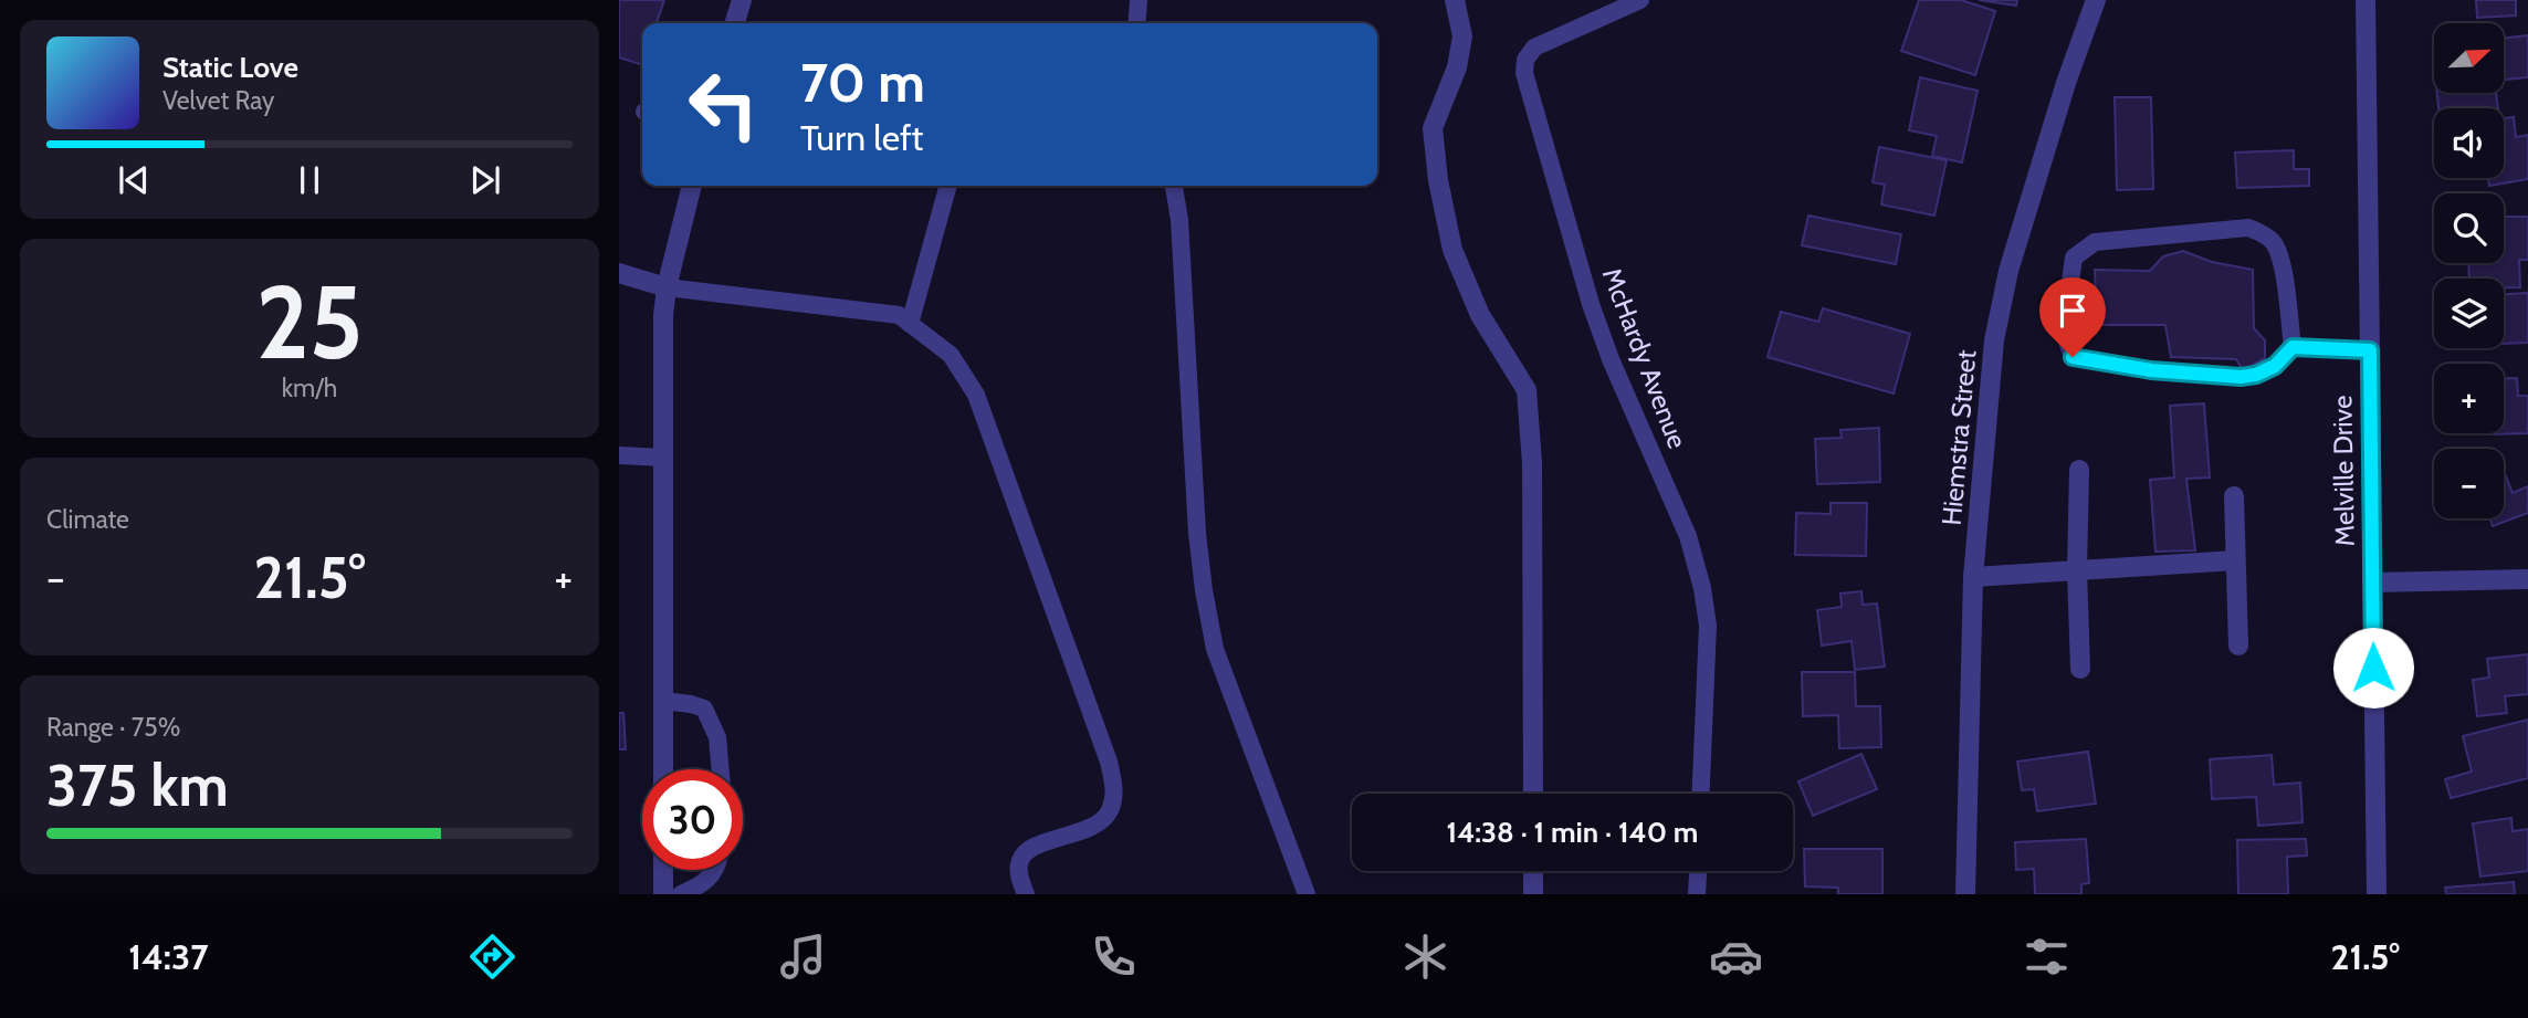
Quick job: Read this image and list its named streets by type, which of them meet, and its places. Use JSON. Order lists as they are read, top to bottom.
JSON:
{
  "streets": {
    "street": ["Hiemstra Street", "Melville Drive"],
    "lane": ["McHardy Avenue"]
  },
  "north": "top right",
  "page": {
    "map_buttons": ["+", "−"],
    "turn": ["70 m", "Turn left"],
    "song": ["Static Love", "Velvet Ray"],
    "tile": [
      ["25", "km/h"],
      "Climate",
      ["Range · 75%", "375 km"]
    ],
    "heat": ["−", "21.5°", "+"],
    "limit": "30",
    "trip": "14:38 · 1 min · 140 m",
    "tabs": ["14:37", "21.5°"]
  }
}
